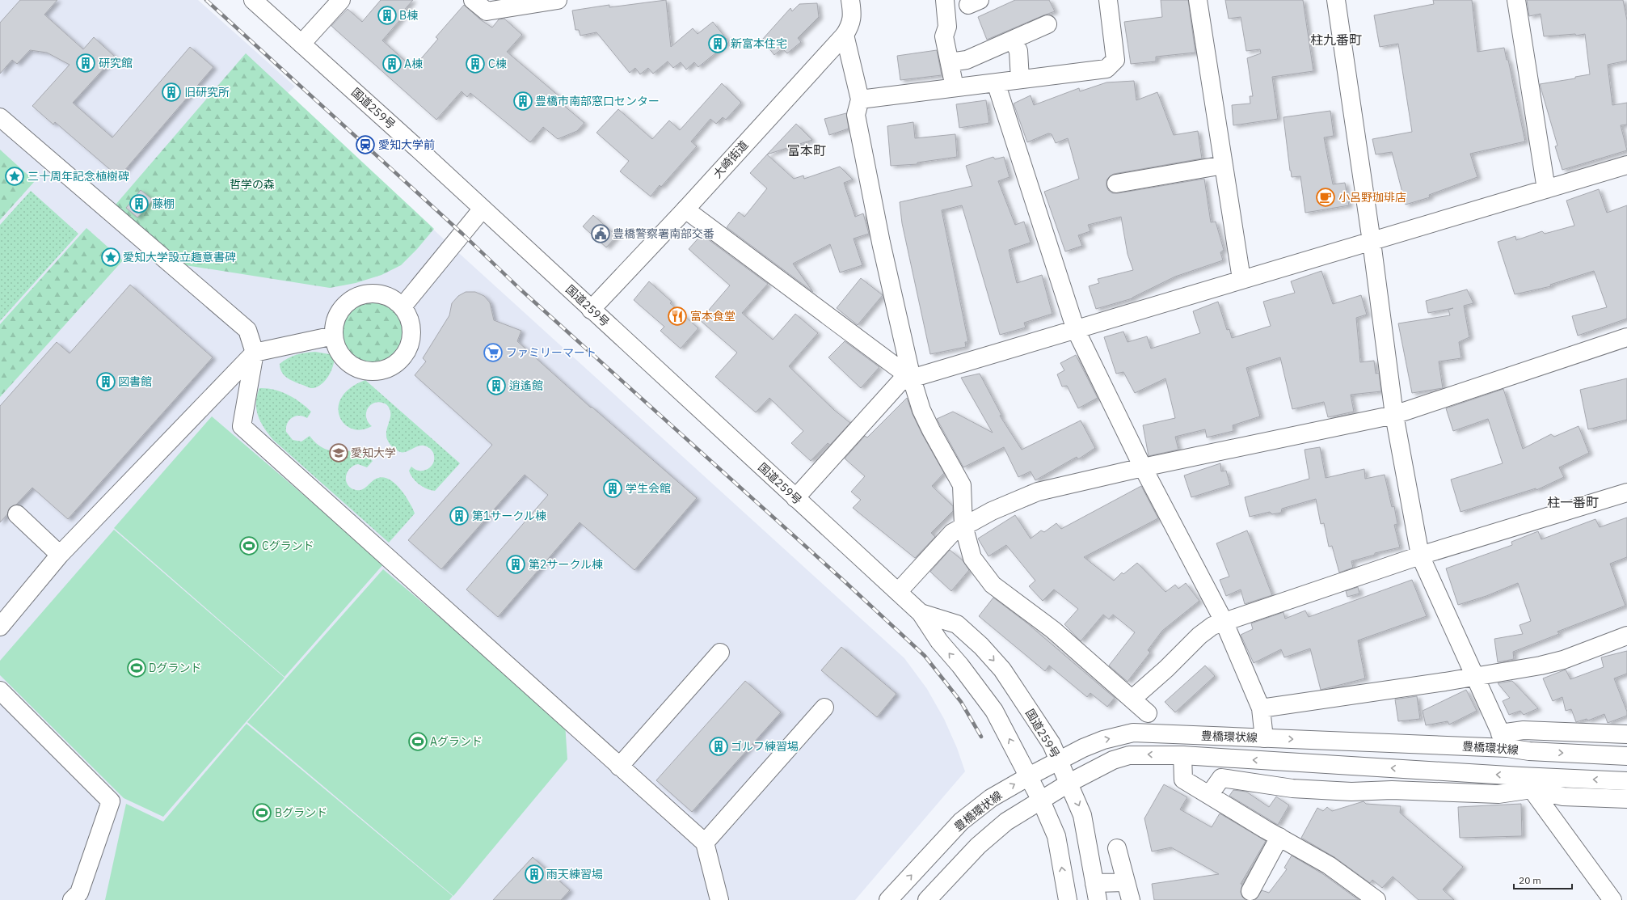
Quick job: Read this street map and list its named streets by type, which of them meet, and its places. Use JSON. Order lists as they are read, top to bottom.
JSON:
{
  "streets": {
    "main road": ["国道259号", "大崎街道", "豊橋環状線"]
  },
  "crossings": [
    ["国道259号", "大崎街道"],
    ["国道259号", "豊橋環状線"]
  ],
  "districts": ["柱九番町", "富本町", "柱一番町"],
  "parks": ["哲学の森"],
  "places": {
    "building": [
      "B棟",
      "新富本住宅",
      "研究館",
      "A棟",
      "C棟",
      "旧研究所",
      "豊橋市南部窓口センター",
      "藤棚",
      "図書館",
      "逍遙館",
      "学生会館",
      "第1サークル棟",
      "第2サークル棟",
      "ゴルフ練習場",
      "雨天練習場"
    ],
    "station": ["愛知大学前"],
    "place": ["三十周年記念植樹碑", "愛知大学設立趣意書碑"],
    "cafe": ["小呂野珈琲店"],
    "public building": ["豊橋警察署南部交番"],
    "restaurant": ["富本食堂"],
    "supermarket": ["ファミリーマート"],
    "school or university": ["愛知大学"],
    "sports": [
      "Cグランド",
      "Dグランド",
      "Aグランド",
      "Bグランド"
    ]
  },
  "scale_bar": "20 m"
}
